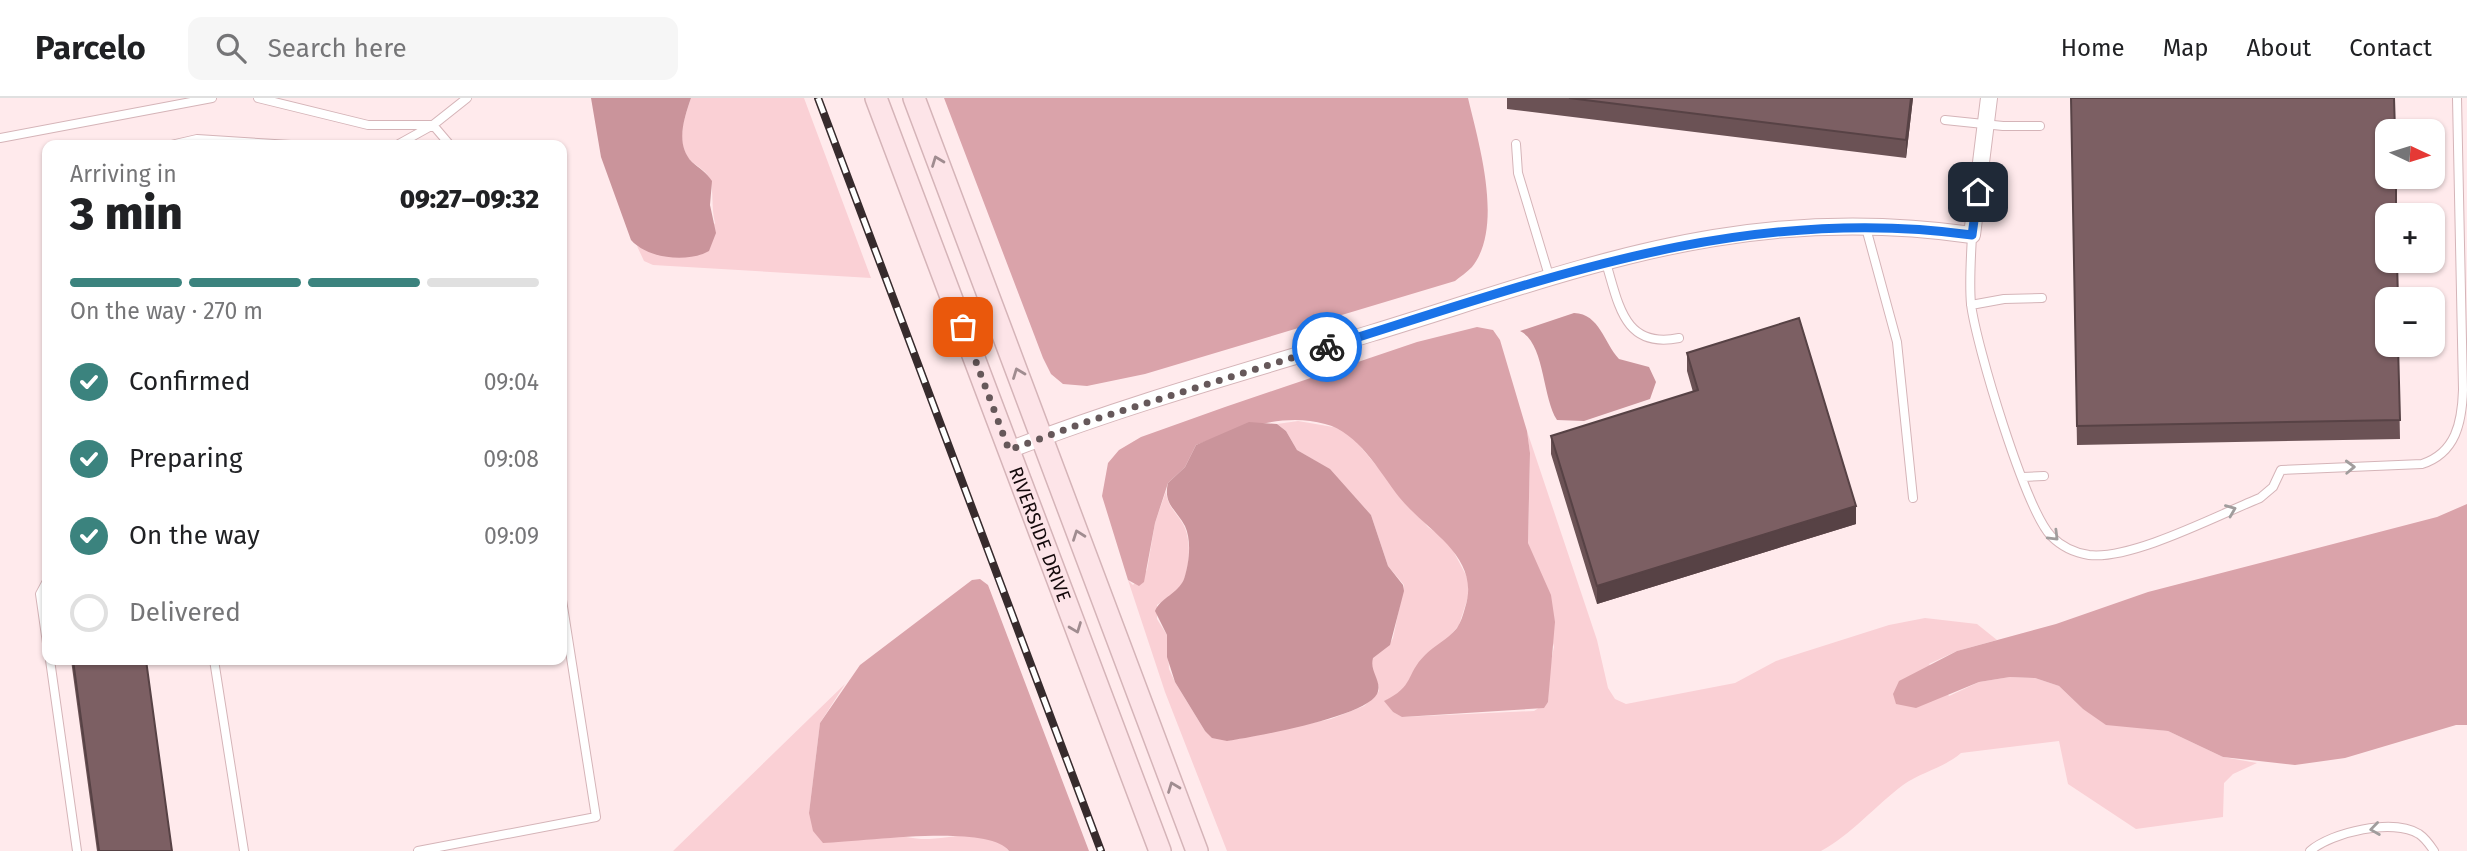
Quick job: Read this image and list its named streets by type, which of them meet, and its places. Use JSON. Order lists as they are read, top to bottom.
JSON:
{
  "streets": {
    "main road": ["RIVERSIDE DRIVE"]
  },
  "north": "right",
  "page": {
    "header": "Parcelo",
    "search": "Search here",
    "nav": [
      "Home",
      "Map",
      "About",
      "Contact"
    ],
    "map_buttons": ["+", "−"],
    "heading": ["3 min", "Arriving in", "09:27–09:32"],
    "bar": "On the way · 270 m",
    "list": [
      ["Confirmed", "09:04"],
      ["Preparing", "09:08"],
      ["On the way", "09:09"],
      "Delivered"
    ]
  }
}
